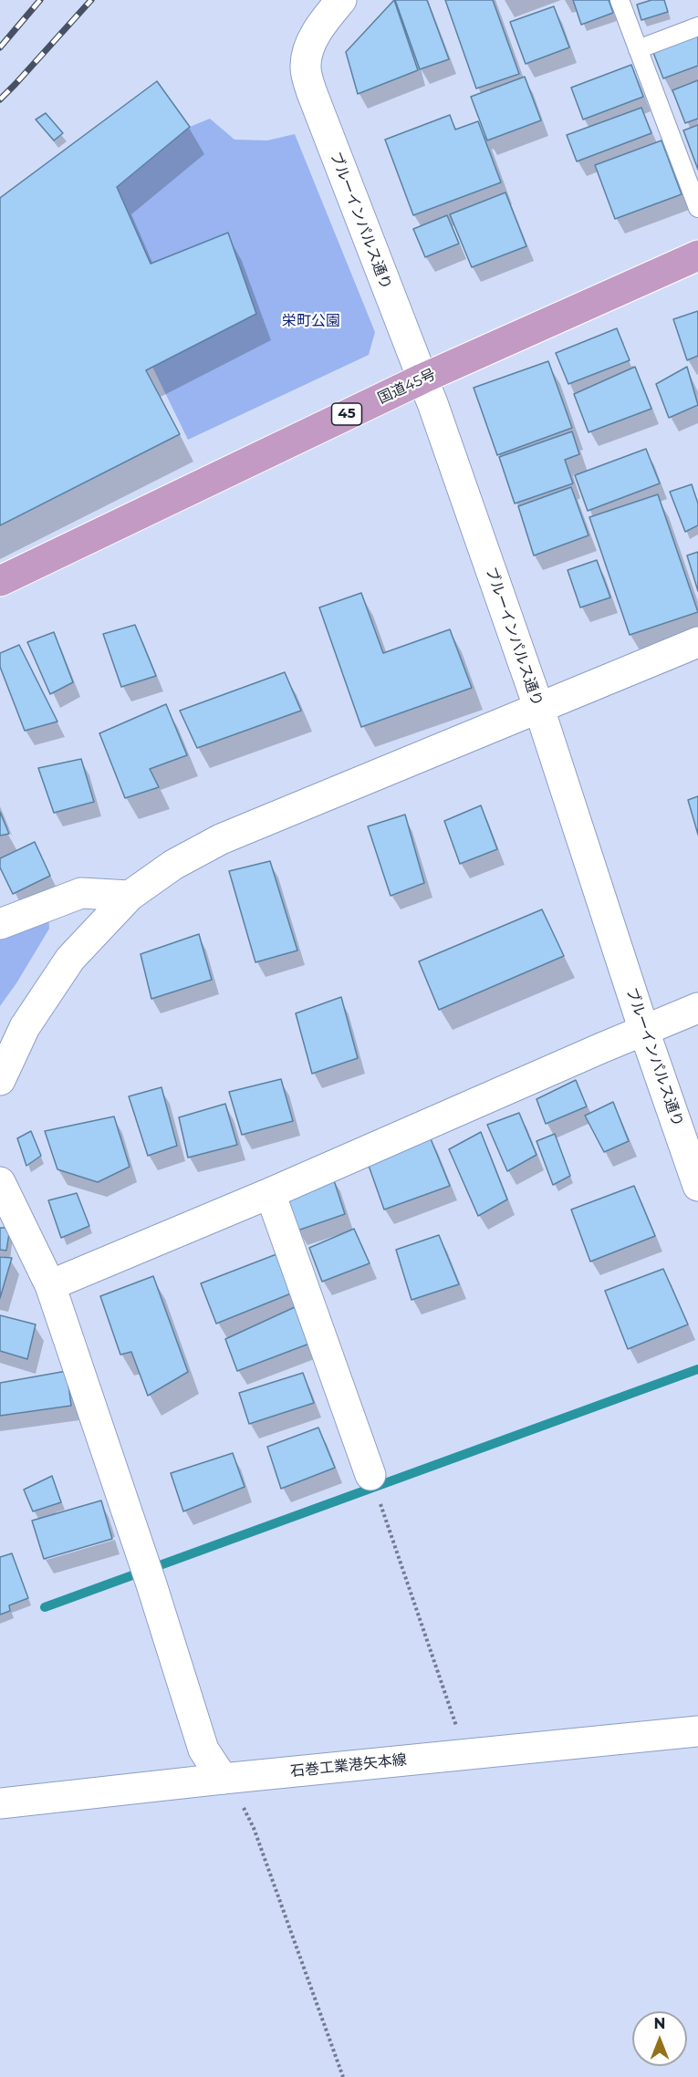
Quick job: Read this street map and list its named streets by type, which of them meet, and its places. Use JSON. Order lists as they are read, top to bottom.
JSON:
{
  "streets": {
    "highway": ["国道45号", "45"],
    "street": ["ブルーインパルス通り", "石巻工業港矢本線"]
  },
  "crossings": [
    ["ブルーインパルス通り", "国道45号"]
  ],
  "parks": ["栄町公園"],
  "north": "top"
}
